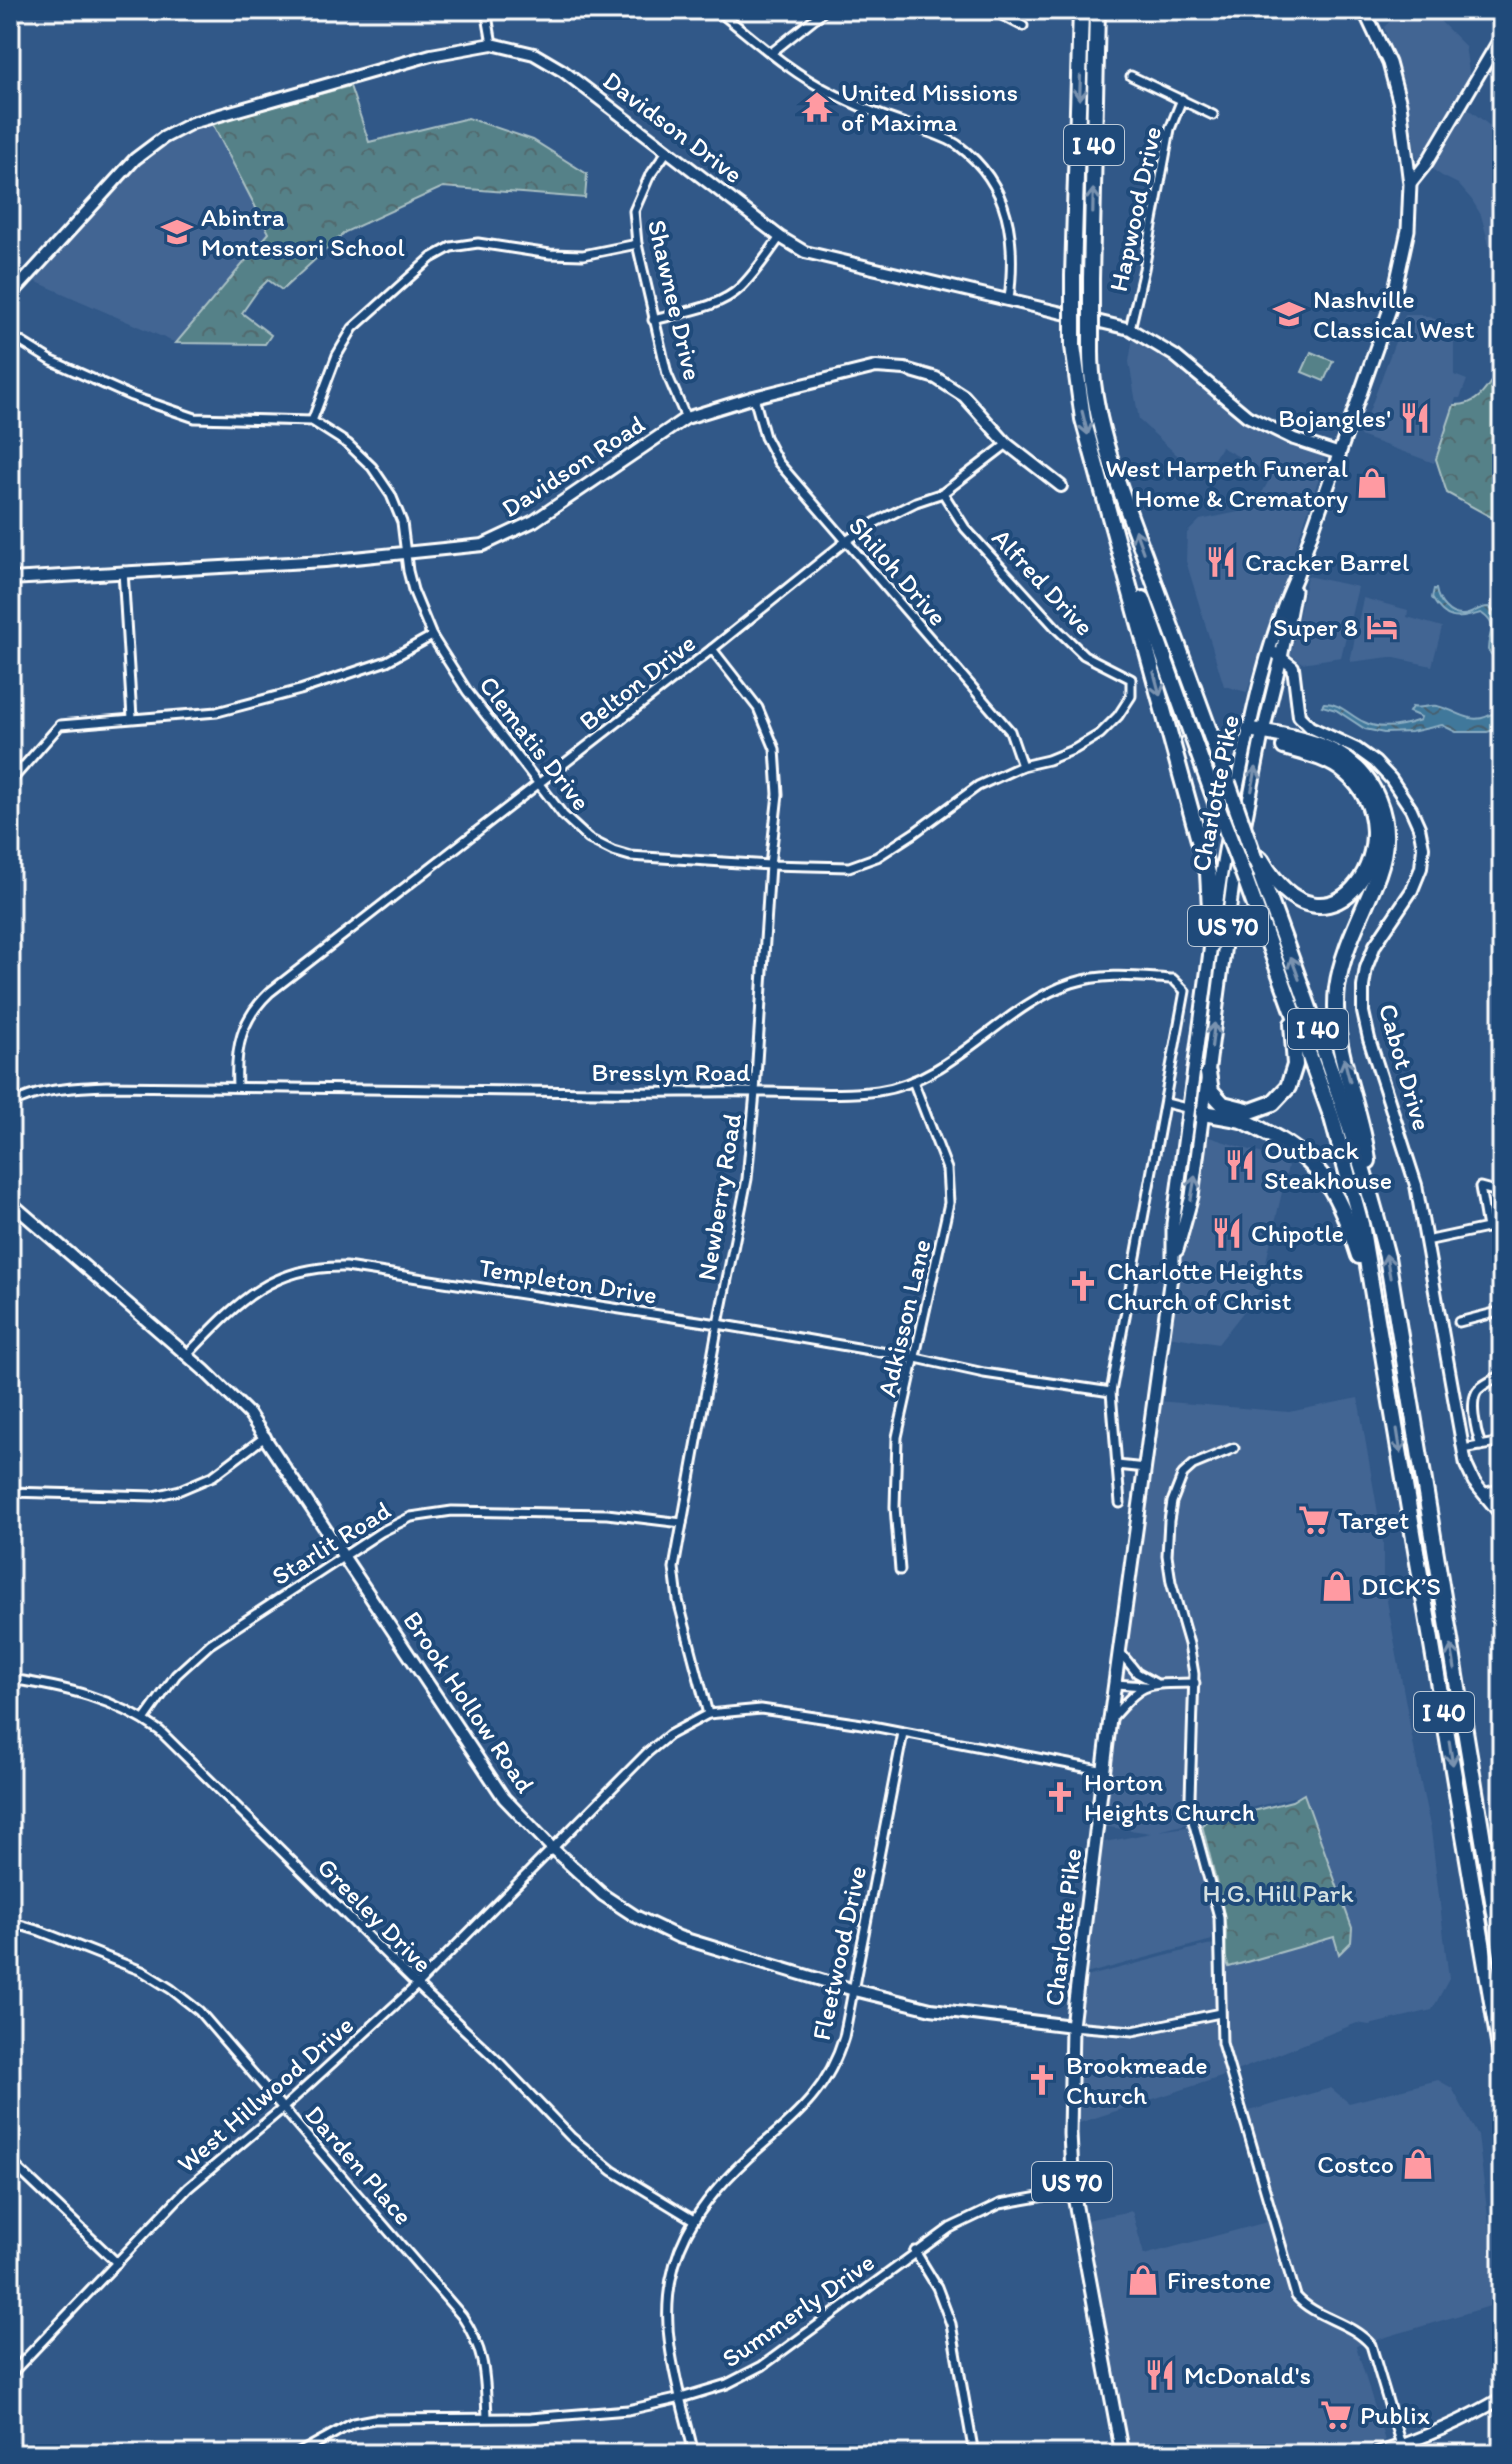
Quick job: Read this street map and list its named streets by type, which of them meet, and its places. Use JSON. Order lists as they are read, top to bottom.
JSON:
{
  "streets": {
    "highway": ["I 40"],
    "main road": ["Charlotte Pike", "US 70"],
    "street": [
      "Davidson Drive",
      "Hapwood Drive",
      "Shawnee Drive",
      "Davidson Road",
      "Shiloh Drive",
      "Alfred Drive",
      "Belton Drive",
      "Clematis Drive",
      "Cabot Drive",
      "Bresslyn Road",
      "Newberry Road",
      "Templeton Drive",
      "Adkisson Lane",
      "Starlit Road",
      "Brook Hollow Road",
      "Greeley Drive",
      "Fleetwood Drive",
      "West Hillwood Drive",
      "Darden Place",
      "Summerly Drive"
    ]
  },
  "crossings": [
    ["Davidson Drive", "Hapwood Drive"],
    ["Davidson Drive", "Shawnee Drive"],
    ["Davidson Drive", "Charlotte Pike"],
    ["Shawnee Drive", "Davidson Road"],
    ["Davidson Road", "Shiloh Drive"],
    ["Davidson Road", "Belton Drive"],
    ["Davidson Road", "Clematis Drive"],
    ["Shiloh Drive", "Belton Drive"],
    ["Shiloh Drive", "Clematis Drive"],
    ["Alfred Drive", "Belton Drive"],
    ["Alfred Drive", "Clematis Drive"],
    ["Belton Drive", "Clematis Drive"],
    ["Belton Drive", "Bresslyn Road"],
    ["Belton Drive", "Newberry Road"],
    ["Clematis Drive", "Newberry Road"],
    ["Charlotte Pike", "Cabot Drive"],
    ["Charlotte Pike", "Brook Hollow Road"],
    ["Charlotte Pike", "Summerly Drive"],
    ["Bresslyn Road", "Newberry Road"],
    ["Bresslyn Road", "Adkisson Lane"],
    ["Newberry Road", "Templeton Drive"],
    ["Newberry Road", "Starlit Road"],
    ["Newberry Road", "West Hillwood Drive"],
    ["Templeton Drive", "Adkisson Lane"],
    ["Templeton Drive", "Brook Hollow Road"],
    ["Starlit Road", "Brook Hollow Road"],
    ["Starlit Road", "Greeley Drive"],
    ["Brook Hollow Road", "Fleetwood Drive"],
    ["Brook Hollow Road", "West Hillwood Drive"],
    ["Greeley Drive", "Fleetwood Drive"],
    ["Greeley Drive", "West Hillwood Drive"],
    ["Fleetwood Drive", "Summerly Drive"],
    ["West Hillwood Drive", "Darden Place"],
    ["Darden Place", "Summerly Drive"]
  ],
  "parks": ["H.G. Hill Park"],
  "places": {
    "temple": ["United Missions of Maxima"],
    "school or university": ["Abintra Montessori School", "Nashville Classical West"],
    "restaurant": [
      "Bojangles'",
      "Cracker Barrel",
      "Outback Steakhouse",
      "Chipotle",
      "McDonald's"
    ],
    "shop": [
      "West Harpeth Funeral Home & Crematory",
      "DICK’S",
      "Costco",
      "Firestone"
    ],
    "hotel": ["Super 8"],
    "church": ["Charlotte Heights Church of Christ", "Horton Heights Church", "Brookmeade Church"],
    "supermarket": ["Target", "Publix"]
  }
}
